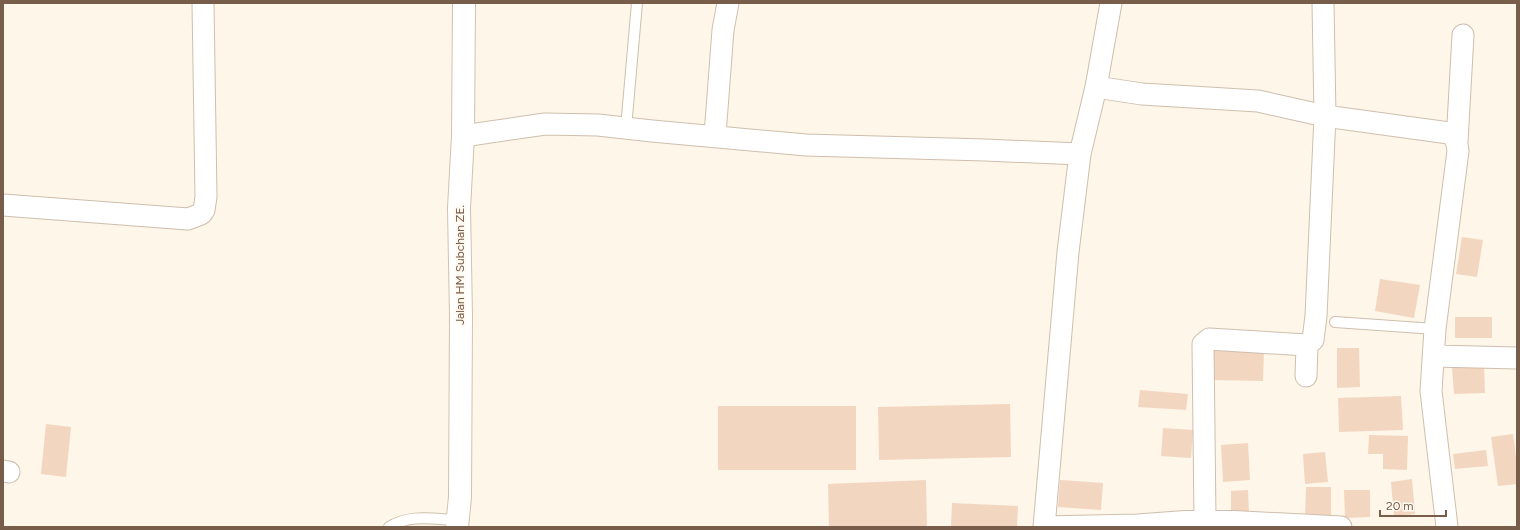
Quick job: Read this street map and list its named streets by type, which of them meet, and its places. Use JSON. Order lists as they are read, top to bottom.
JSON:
{
  "streets": {
    "main road": ["Jalan HM Subchan ZE."]
  },
  "scale_bar": "20 m"
}
